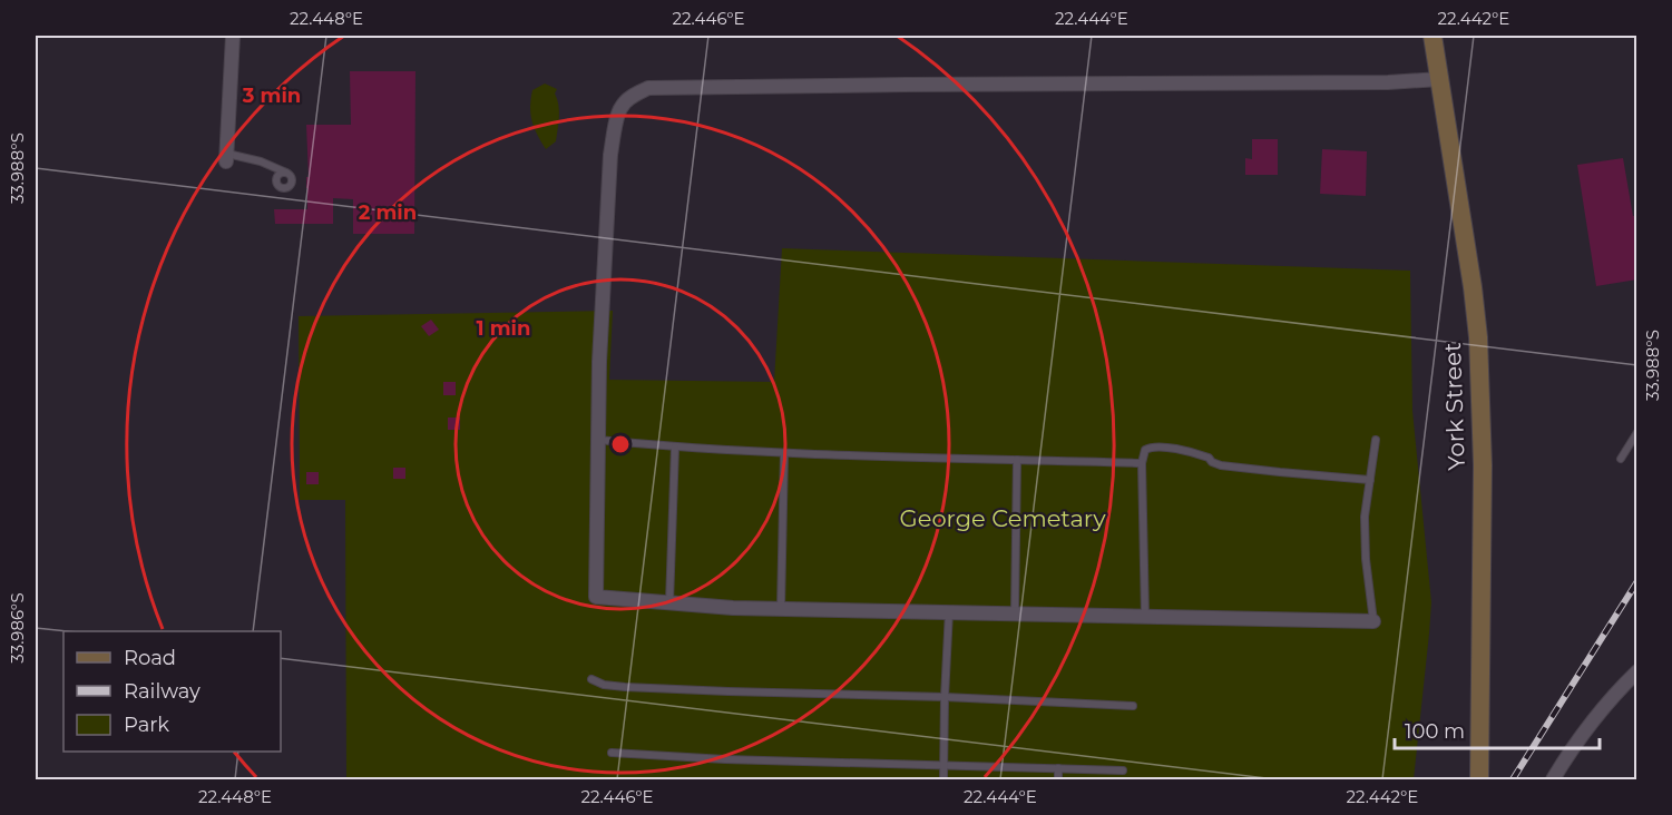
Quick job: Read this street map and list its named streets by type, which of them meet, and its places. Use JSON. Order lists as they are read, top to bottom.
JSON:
{
  "streets": {
    "main road": ["York Street"]
  },
  "parks": ["George Cemetary"],
  "legend": ["Road", "Railway", "Park"],
  "scale_bar": "100 m",
  "coordinates": [
    "22.448°E",
    "22.446°E",
    "22.444°E",
    "22.442°E",
    "33.988°S",
    "33.986°S"
  ],
  "rings": ["3 min", "2 min", "1 min"]
}
